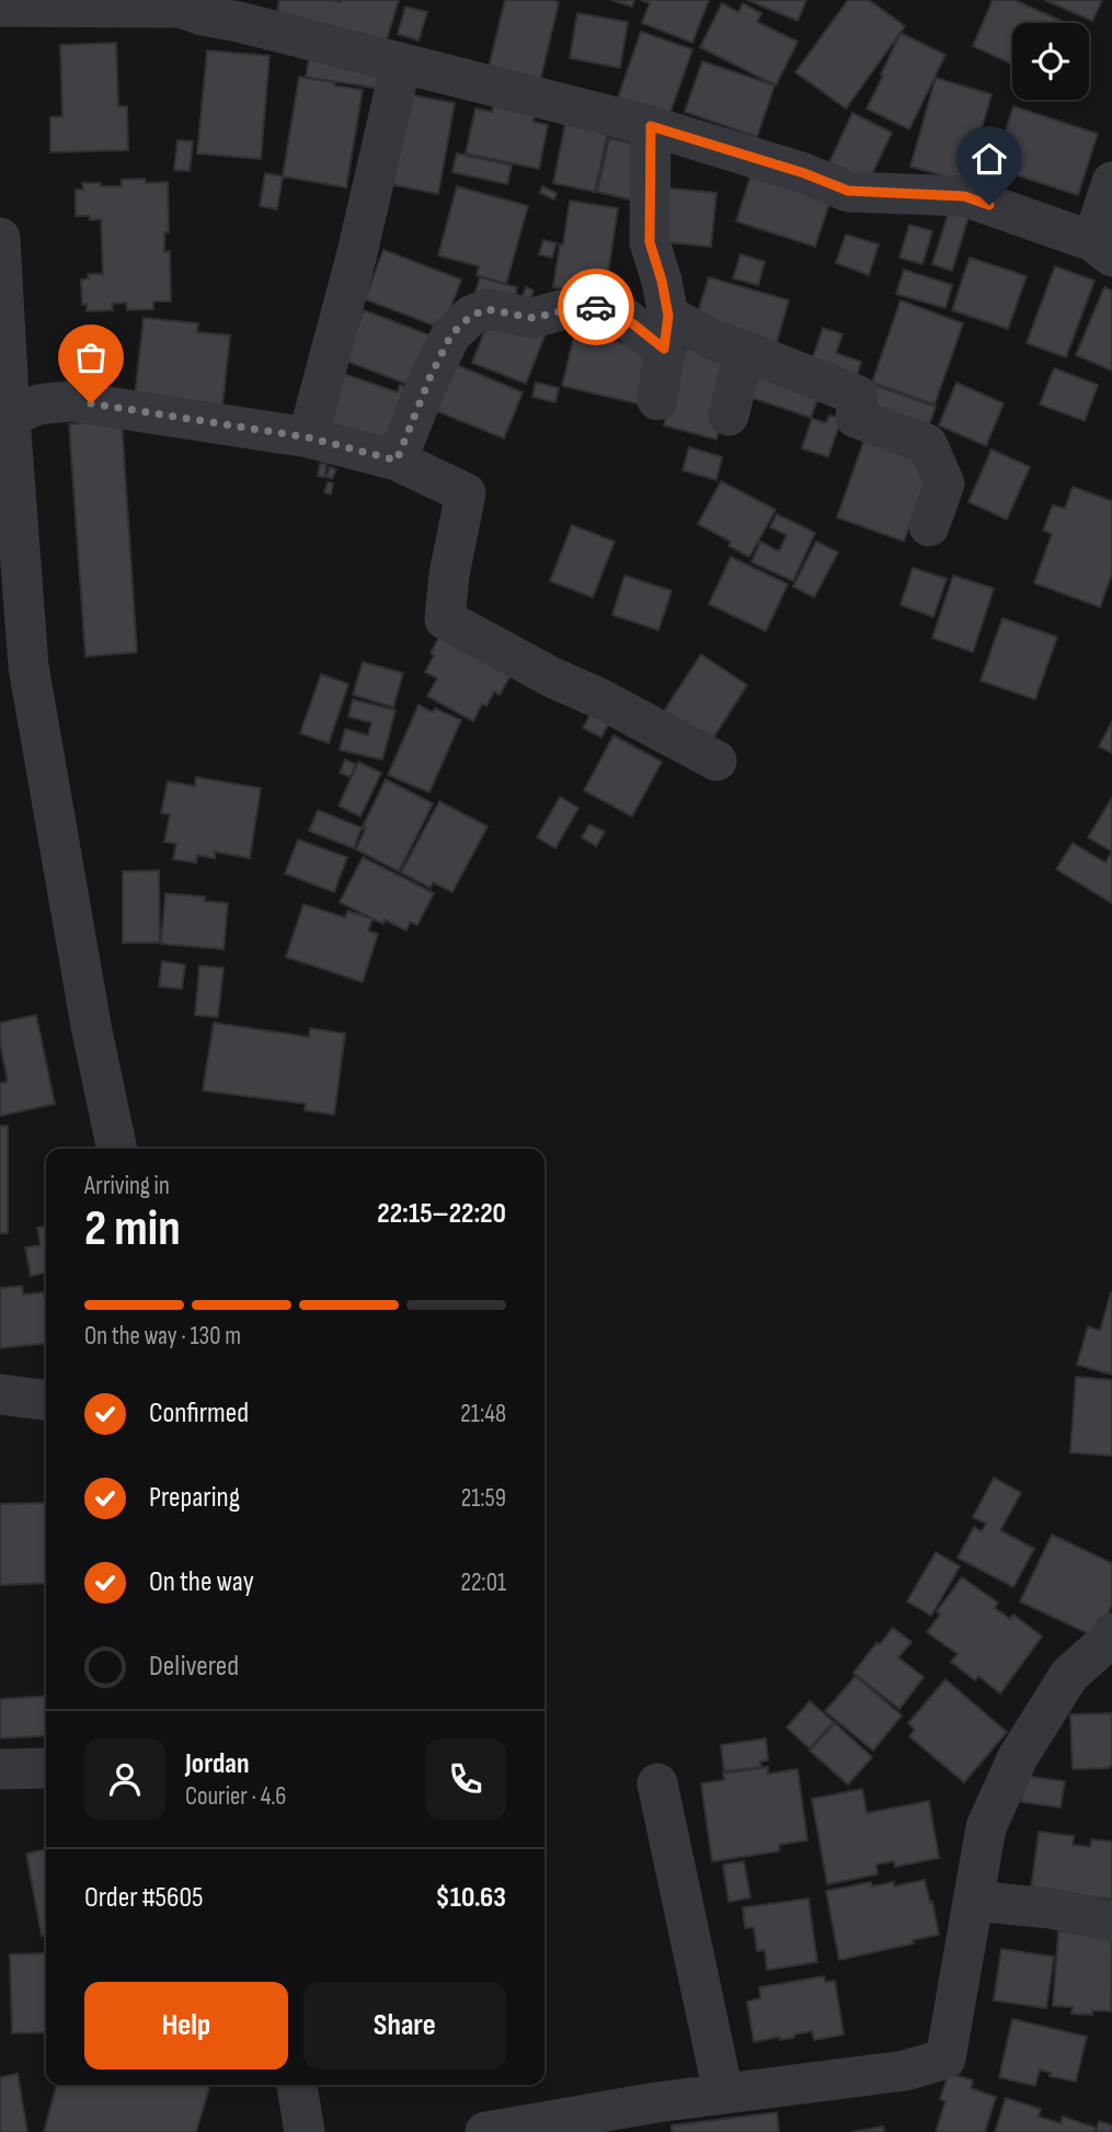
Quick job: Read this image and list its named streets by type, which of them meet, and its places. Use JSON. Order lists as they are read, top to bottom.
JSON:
{
  "page": {
    "heading": ["2 min", "Arriving in", "22:15–22:20"],
    "panel": [
      "Jordan",
      "Courier · 4.6",
      "Order #5605",
      "$10.63"
    ],
    "bar": "On the way · 130 m",
    "list": [
      ["Confirmed", "21:48"],
      ["Preparing", "21:59"],
      ["On the way", "22:01"],
      "Delivered"
    ],
    "buttons": ["Help", "Share"]
  }
}
